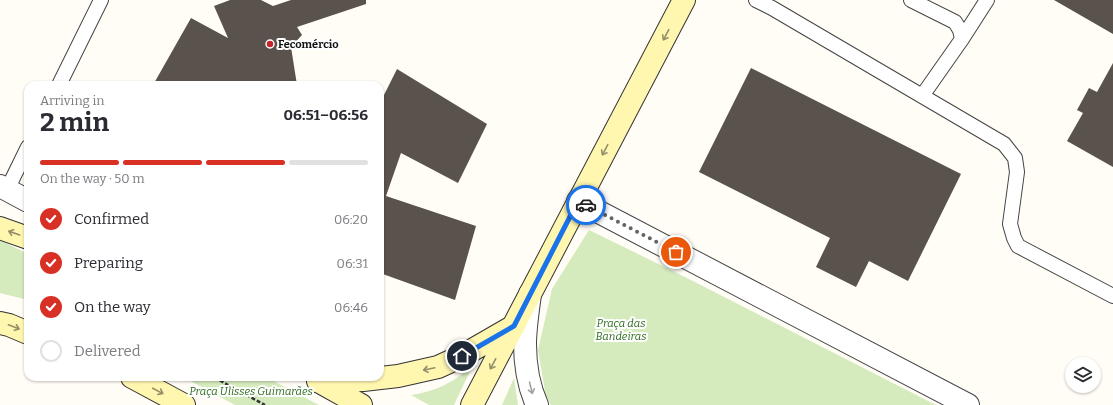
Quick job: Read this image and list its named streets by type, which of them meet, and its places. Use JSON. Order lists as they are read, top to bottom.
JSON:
{
  "parks": ["Praça das Bandeiras", "Praça Ulisses Guimarães"],
  "places": ["Fecomércio"],
  "page": {
    "heading": ["2 min", "Arriving in", "06:51–06:56"],
    "bar": "On the way · 50 m",
    "list": [
      ["Confirmed", "06:20"],
      ["Preparing", "06:31"],
      ["On the way", "06:46"],
      "Delivered"
    ]
  }
}
